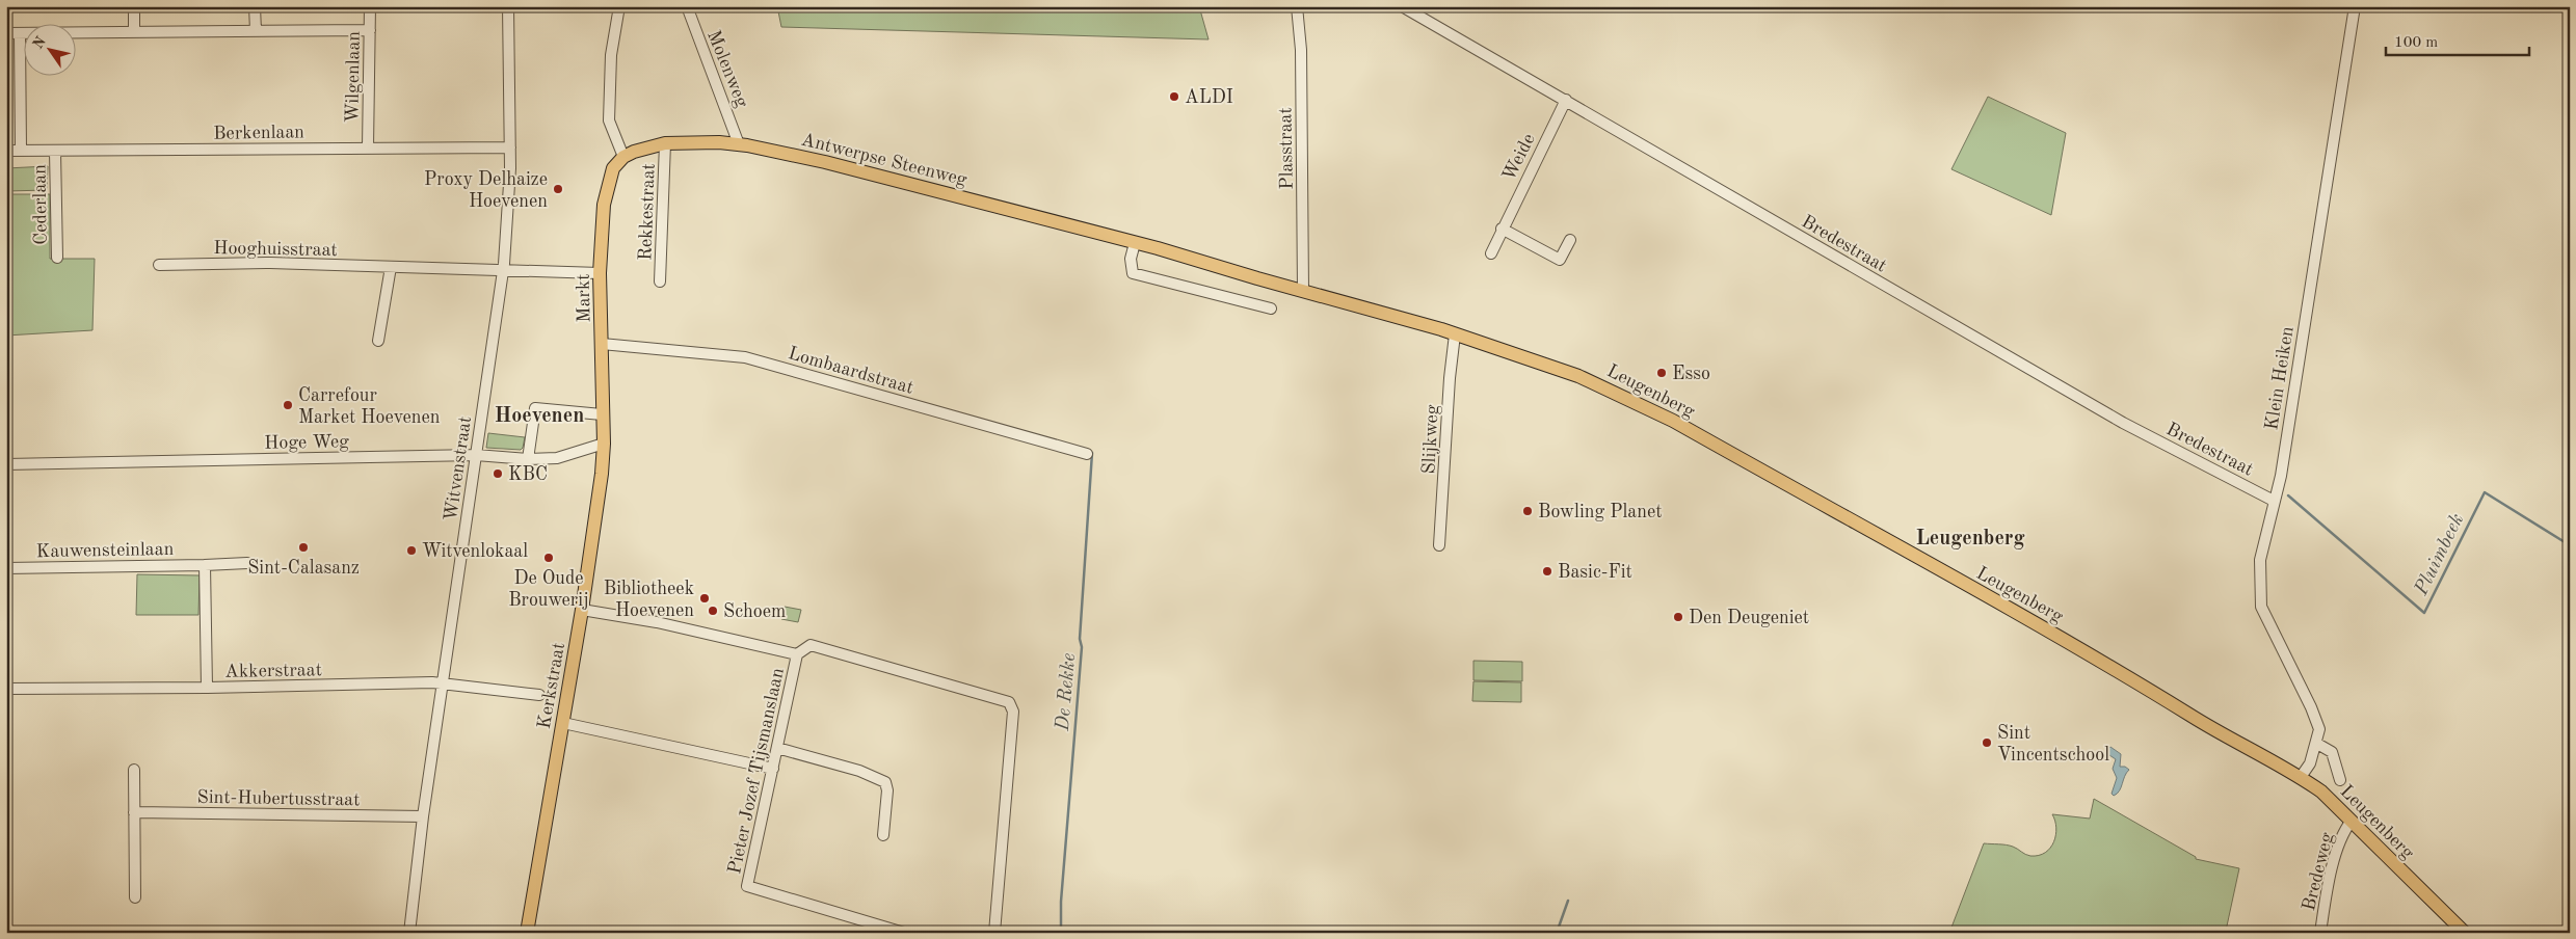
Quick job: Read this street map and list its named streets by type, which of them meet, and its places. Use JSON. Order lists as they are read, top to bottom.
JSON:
{
  "streets": {
    "main road": [
      "Antwerpse Steenweg",
      "Markt",
      "Leugenberg",
      "Kerkstraat"
    ],
    "street": [
      "Molenweg",
      "Wilgenlaan",
      "Berkenlaan",
      "Plasstraat",
      "Weide",
      "Cederlaan",
      "Rekkestraat",
      "Bredestraat",
      "Hooghuisstraat",
      "Lombaardstraat",
      "Klein Heiken",
      "Slijkweg",
      "Hoge Weg",
      "Witvenstraat",
      "Kauwensteinlaan",
      "Akkerstraat",
      "Pieter Jozef Tijsmanslaan",
      "Sint-Hubertusstraat",
      "Bredeweg"
    ]
  },
  "crossings": [
    ["Molenweg", "Antwerpse Steenweg"],
    ["Wilgenlaan", "Berkenlaan"],
    ["Berkenlaan", "Cederlaan"],
    ["Berkenlaan", "Witvenstraat"],
    ["Plasstraat", "Antwerpse Steenweg"],
    ["Plasstraat", "Leugenberg"],
    ["Weide", "Bredestraat"],
    ["Antwerpse Steenweg", "Rekkestraat"],
    ["Antwerpse Steenweg", "Markt"],
    ["Antwerpse Steenweg", "Leugenberg"],
    ["Bredestraat", "Klein Heiken"],
    ["Hooghuisstraat", "Markt"],
    ["Hooghuisstraat", "Witvenstraat"],
    ["Markt", "Lombaardstraat"],
    ["Markt", "Hoge Weg"],
    ["Markt", "Kerkstraat"],
    ["Klein Heiken", "Leugenberg"],
    ["Leugenberg", "Slijkweg"],
    ["Leugenberg", "Bredeweg"],
    ["Hoge Weg", "Witvenstraat"],
    ["Hoge Weg", "Kerkstraat"],
    ["Witvenstraat", "Akkerstraat"],
    ["Witvenstraat", "Sint-Hubertusstraat"]
  ],
  "districts": ["Hoevenen", "Leugenberg"],
  "water": ["Pluimbeek", "De Rekke"],
  "places": [
    "ALDI",
    "Proxy Delhaize Hoevenen",
    "Esso",
    "Carrefour Market Hoevenen",
    "KBC",
    "Bowling Planet",
    "Sint-Calasanz",
    "Witvenlokaal",
    "De Oude Brouwerij",
    "Basic-Fit",
    "Bibliotheek Hoevenen",
    "Schoem",
    "Den Deugeniet",
    "Sint Vincentschool"
  ],
  "scale_bar": "100 m",
  "north": "top left"
}
